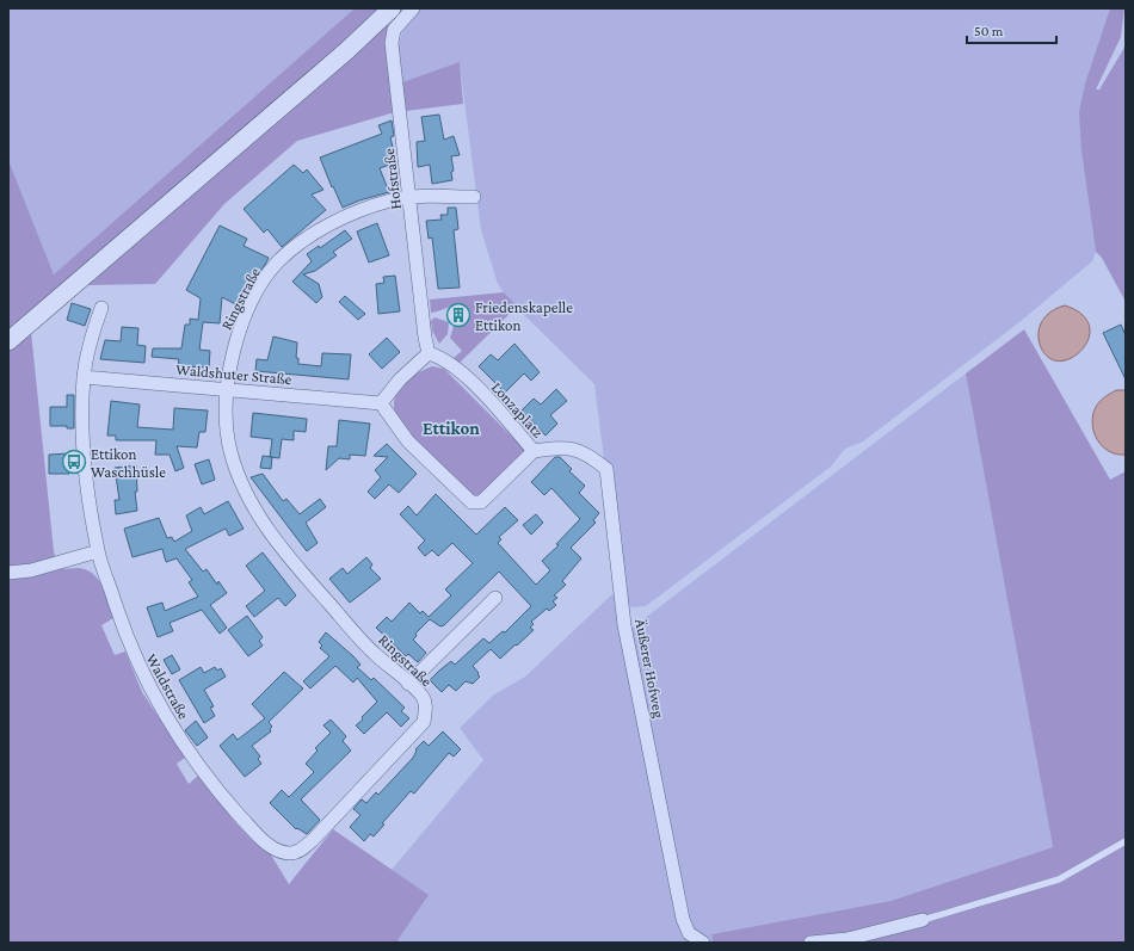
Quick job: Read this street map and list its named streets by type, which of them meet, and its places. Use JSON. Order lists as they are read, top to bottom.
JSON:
{
  "streets": {
    "street": [
      "Hofstraße",
      "Ringstraße",
      "Waldshuter Straße",
      "Lonzaplatz",
      "Äußerer Hofweg",
      "Waldstraße"
    ]
  },
  "crossings": [
    ["Hofstraße", "Ringstraße"],
    ["Hofstraße", "Lonzaplatz"],
    ["Ringstraße", "Waldshuter Straße"],
    ["Ringstraße", "Waldstraße"],
    ["Waldshuter Straße", "Lonzaplatz"],
    ["Waldshuter Straße", "Waldstraße"],
    ["Lonzaplatz", "Äußerer Hofweg"]
  ],
  "districts": ["Ettikon"],
  "places": {
    "building": ["Friedenskapelle Ettikon"],
    "bus stop": ["Ettikon Waschhüsle"]
  },
  "scale_bar": "50 m"
}
